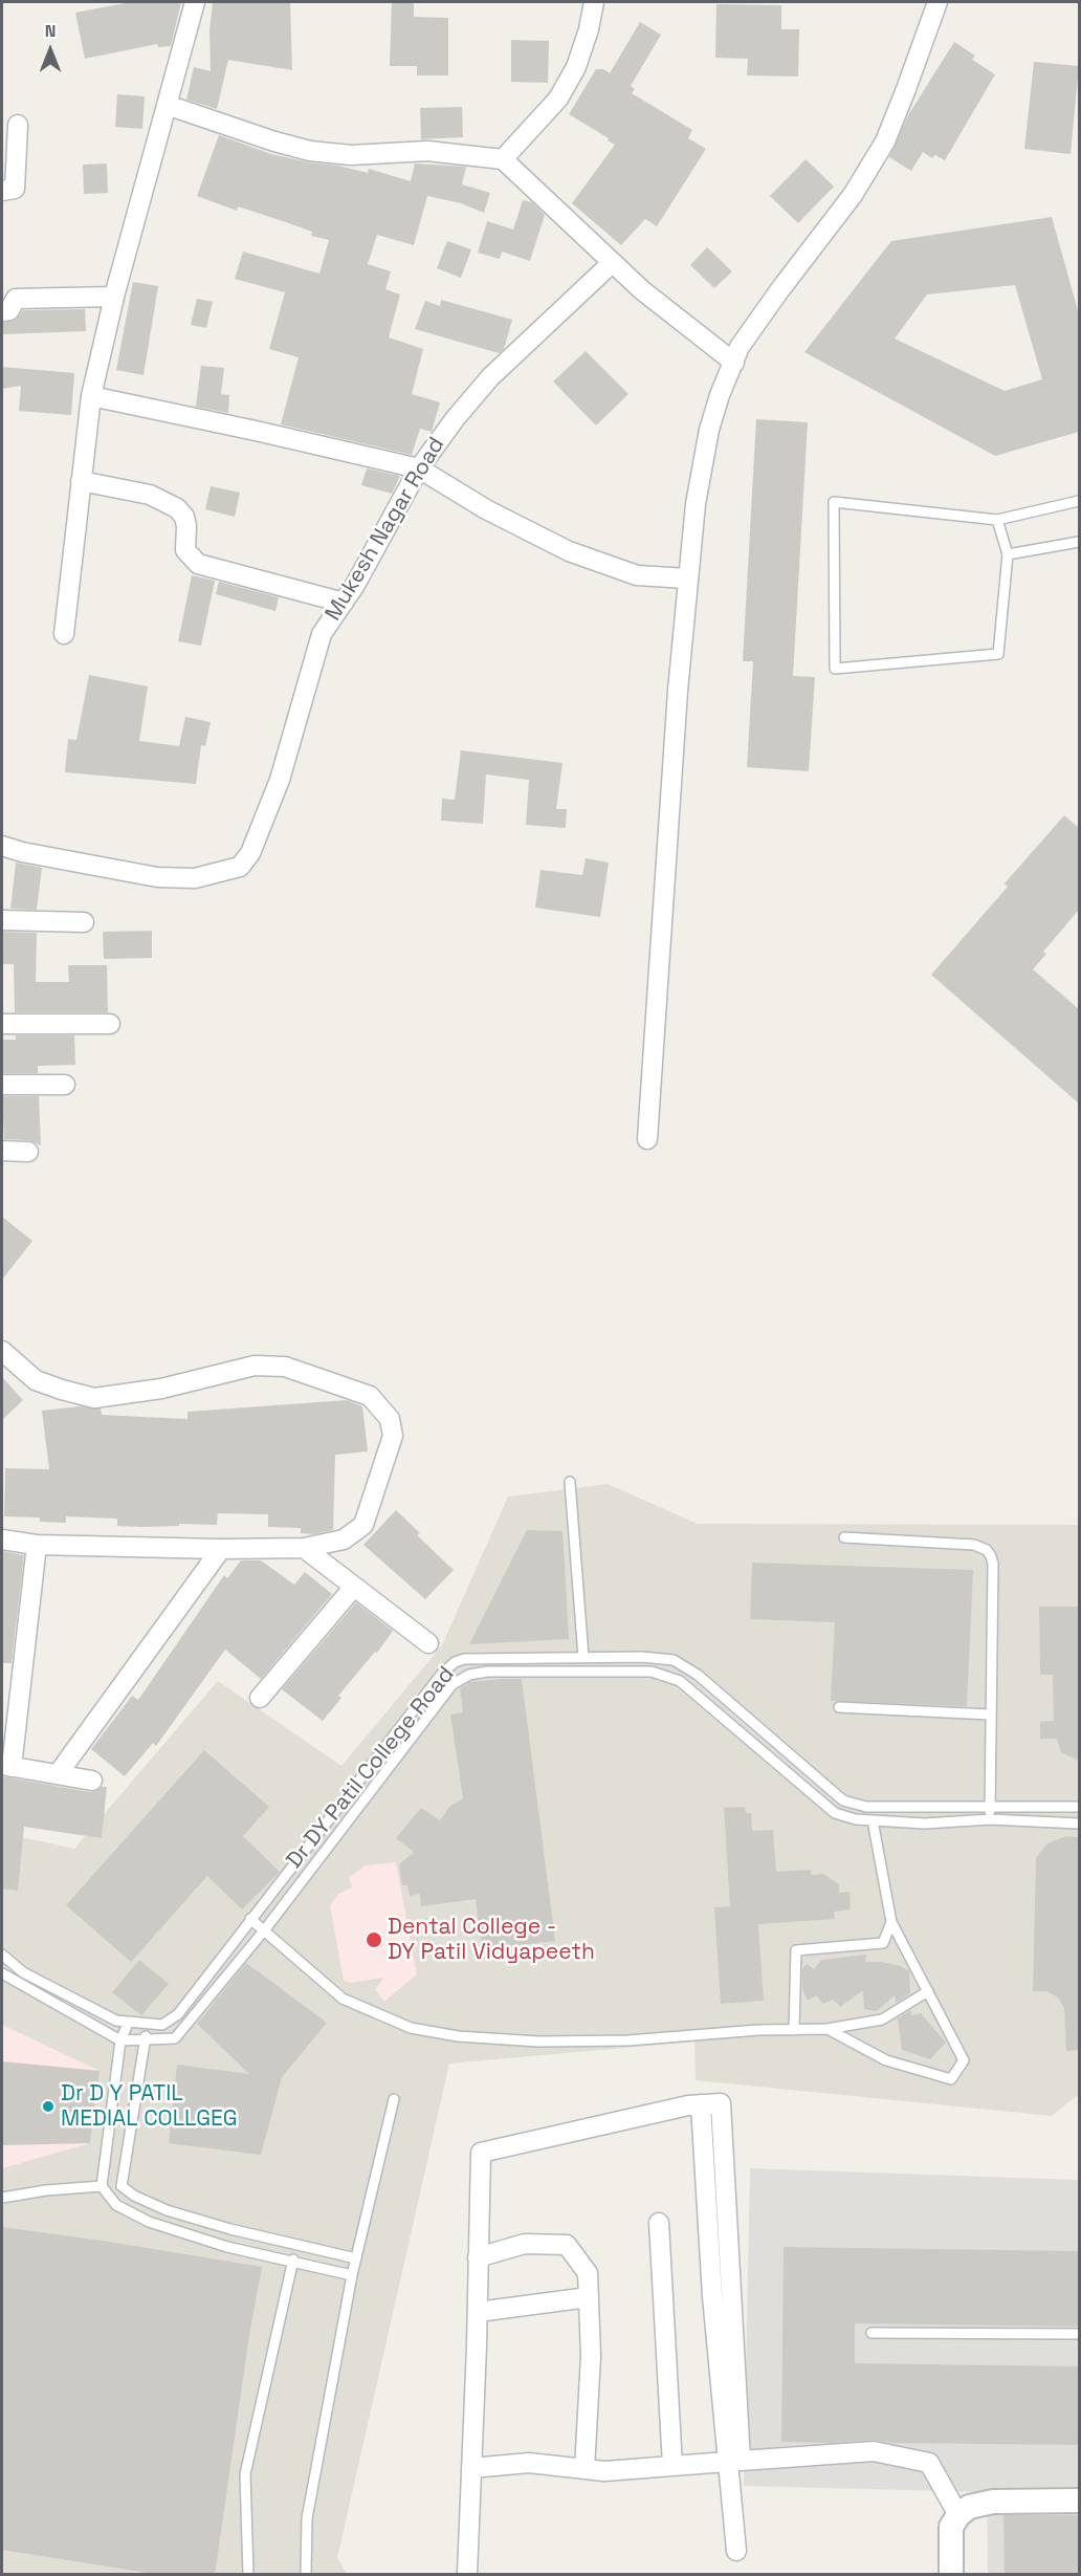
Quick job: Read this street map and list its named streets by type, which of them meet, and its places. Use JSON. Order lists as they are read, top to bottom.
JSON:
{
  "streets": {
    "street": ["Mukesh Nagar Road"],
    "lane": ["Dr DY Patil College Road"]
  },
  "places": ["Dental College - DY Patil Vidyapeeth", "Dr D Y PATIL MEDIAL COLLGEG"],
  "north": "top"
}
